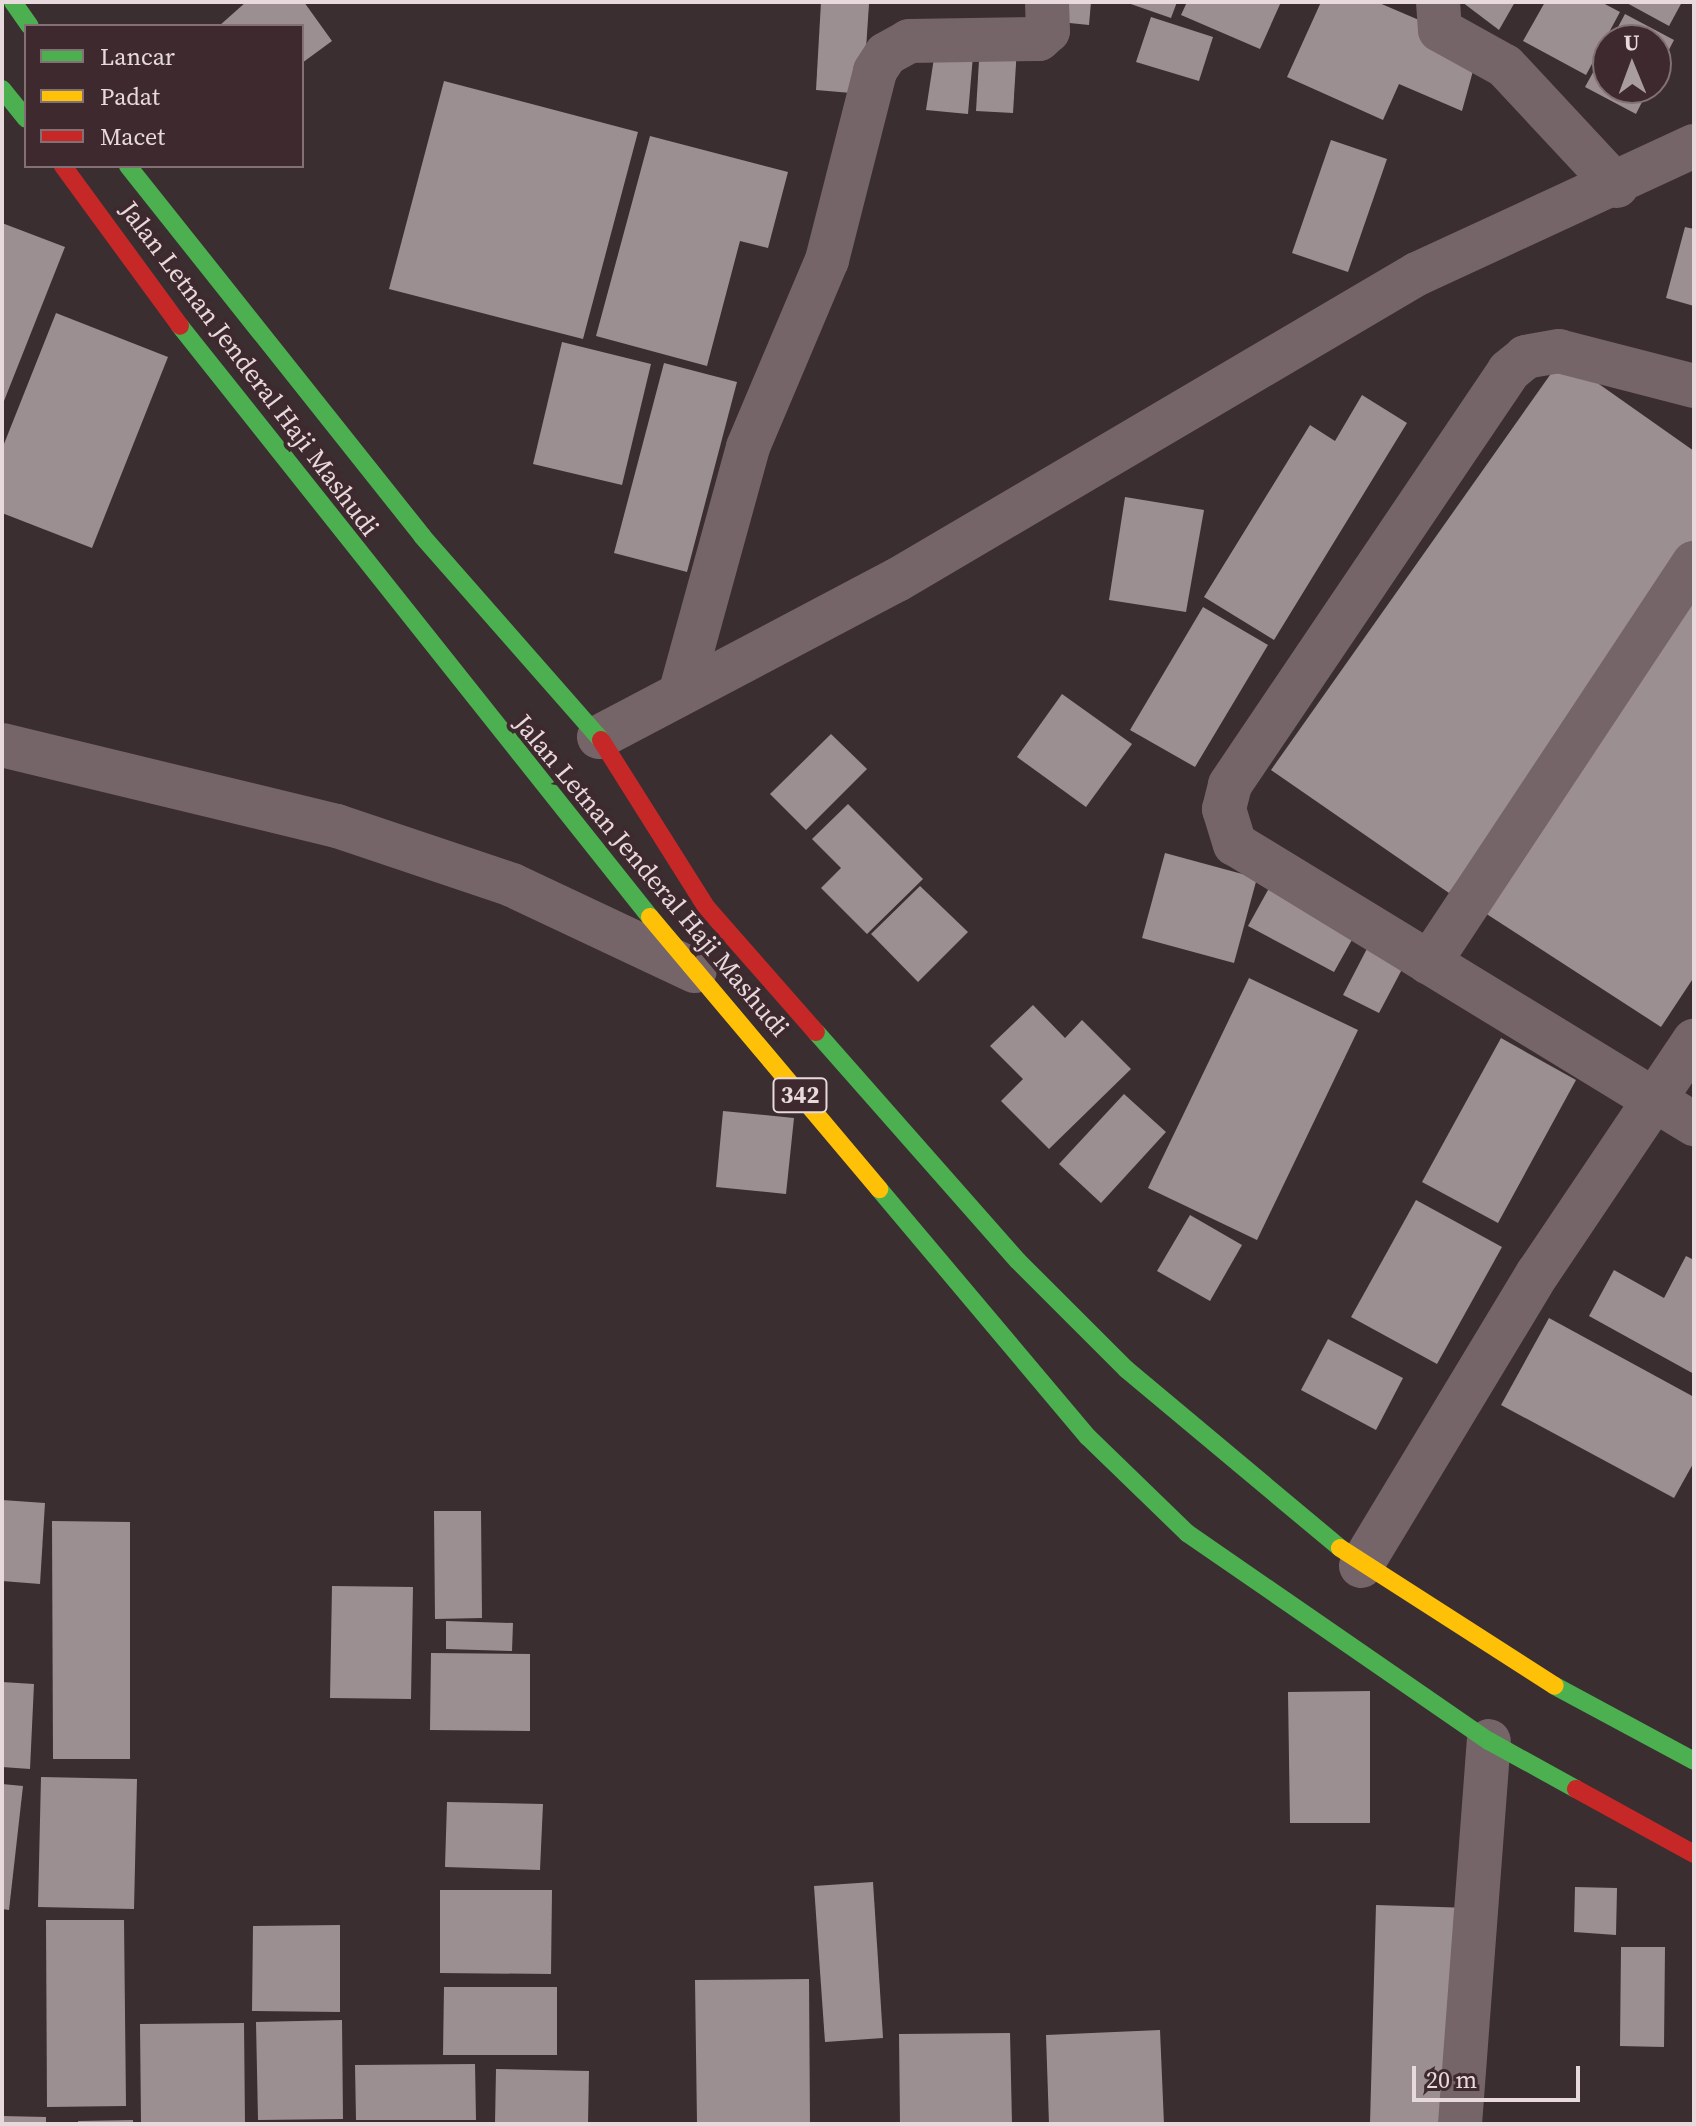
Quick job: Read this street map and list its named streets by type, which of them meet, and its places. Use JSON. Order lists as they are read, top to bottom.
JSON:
{
  "streets": {
    "main road": ["Jalan Letnan Jenderal Haji Mashudi", "342"]
  },
  "legend": ["Lancar", "Padat", "Macet"],
  "scale_bar": "20 m",
  "north": "top"
}
